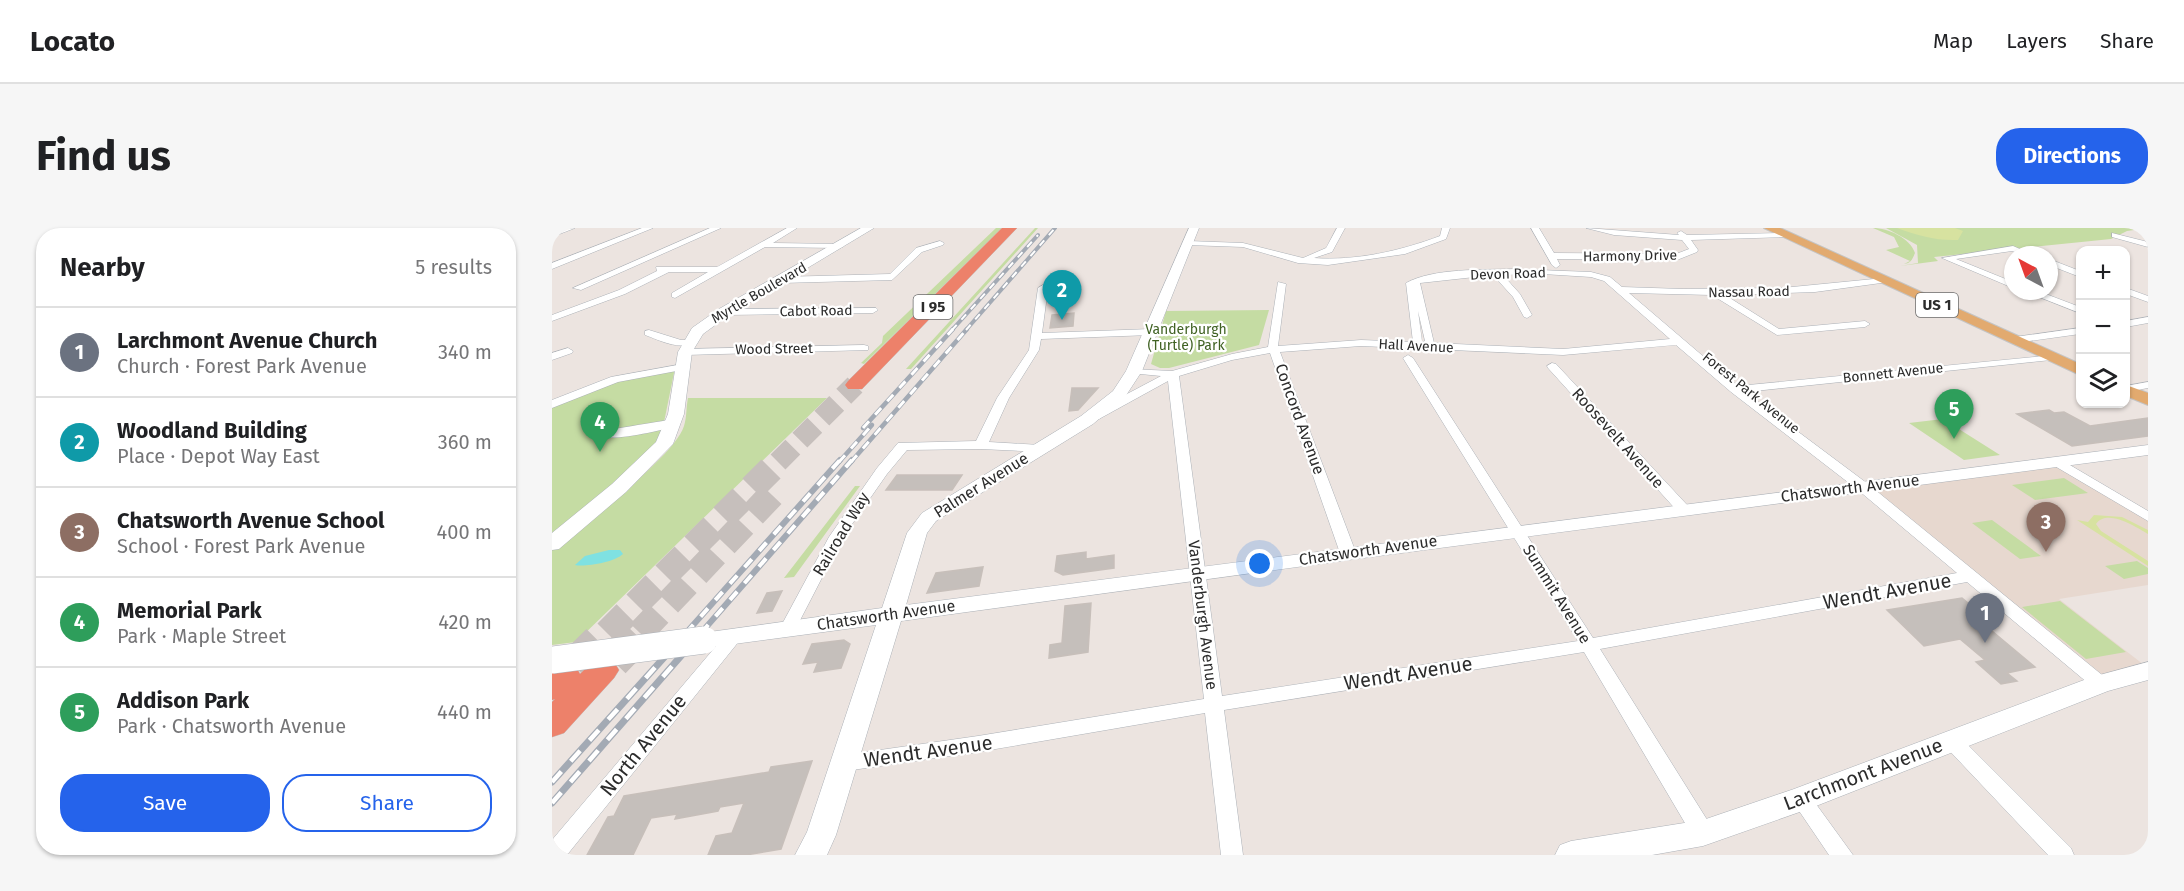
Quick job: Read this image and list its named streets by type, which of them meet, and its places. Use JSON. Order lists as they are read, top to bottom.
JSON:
{
  "streets": {
    "highway": ["I 95"],
    "main road": ["US 1"],
    "street": [
      "Harmony Drive",
      "Devon Road",
      "Nassau Road",
      "Myrtle Boulevard",
      "Cabot Road",
      "Hall Avenue",
      "Wood Street",
      "Bonnett Avenue",
      "Forest Park Avenue",
      "Concord Avenue",
      "Roosevelt Avenue",
      "Palmer Avenue",
      "Chatsworth Avenue",
      "Railroad Way",
      "Wendt Avenue",
      "Summit Avenue",
      "Vanderburgh Avenue",
      "North Avenue",
      "Larchmont Avenue"
    ]
  },
  "crossings": [
    ["Devon Road", "Hall Avenue"],
    ["Devon Road", "Forest Park Avenue"],
    ["Nassau Road", "US 1"],
    ["Nassau Road", "Forest Park Avenue"],
    ["Myrtle Boulevard", "Cabot Road"],
    ["Myrtle Boulevard", "Wood Street"],
    ["US 1", "Bonnett Avenue"],
    ["Hall Avenue", "Forest Park Avenue"],
    ["Hall Avenue", "Concord Avenue"],
    ["Hall Avenue", "Palmer Avenue"],
    ["Hall Avenue", "Vanderburgh Avenue"],
    ["Bonnett Avenue", "Forest Park Avenue"],
    ["Forest Park Avenue", "Chatsworth Avenue"],
    ["Forest Park Avenue", "Wendt Avenue"],
    ["Forest Park Avenue", "Larchmont Avenue"],
    ["Concord Avenue", "Chatsworth Avenue"],
    ["Roosevelt Avenue", "Chatsworth Avenue"],
    ["Palmer Avenue", "Chatsworth Avenue"],
    ["Palmer Avenue", "Wendt Avenue"],
    ["Chatsworth Avenue", "Railroad Way"],
    ["Chatsworth Avenue", "Summit Avenue"],
    ["Chatsworth Avenue", "Vanderburgh Avenue"],
    ["Chatsworth Avenue", "North Avenue"],
    ["Wendt Avenue", "Summit Avenue"],
    ["Wendt Avenue", "Vanderburgh Avenue"],
    ["Summit Avenue", "Larchmont Avenue"]
  ],
  "parks": ["Vanderburgh (Turtle) Park"],
  "north": "top left",
  "page": {
    "header": "Locato",
    "nav": ["Map", "Layers", "Share"],
    "buttons": [
      "Directions",
      ["Save", "Share"]
    ],
    "title": "Find us",
    "heading": ["Nearby", "5 results"],
    "map_buttons": ["+", "−"],
    "pins": [
      "2",
      "5",
      "4",
      "3",
      "1"
    ],
    "list": [
      {
        "mark": "1",
        "name": "Larchmont Avenue Church",
        "note": "Church · Forest Park Avenue",
        "value": "340 m"
      },
      {
        "mark": "2",
        "name": "Woodland Building",
        "note": "Place · Depot Way East",
        "value": "360 m"
      },
      {
        "mark": "3",
        "name": "Chatsworth Avenue School",
        "note": "School · Forest Park Avenue",
        "value": "400 m"
      },
      {
        "mark": "4",
        "name": "Memorial Park",
        "note": "Park · Maple Street",
        "value": "420 m"
      },
      {
        "mark": "5",
        "name": "Addison Park",
        "note": "Park · Chatsworth Avenue",
        "value": "440 m"
      }
    ]
  }
}
